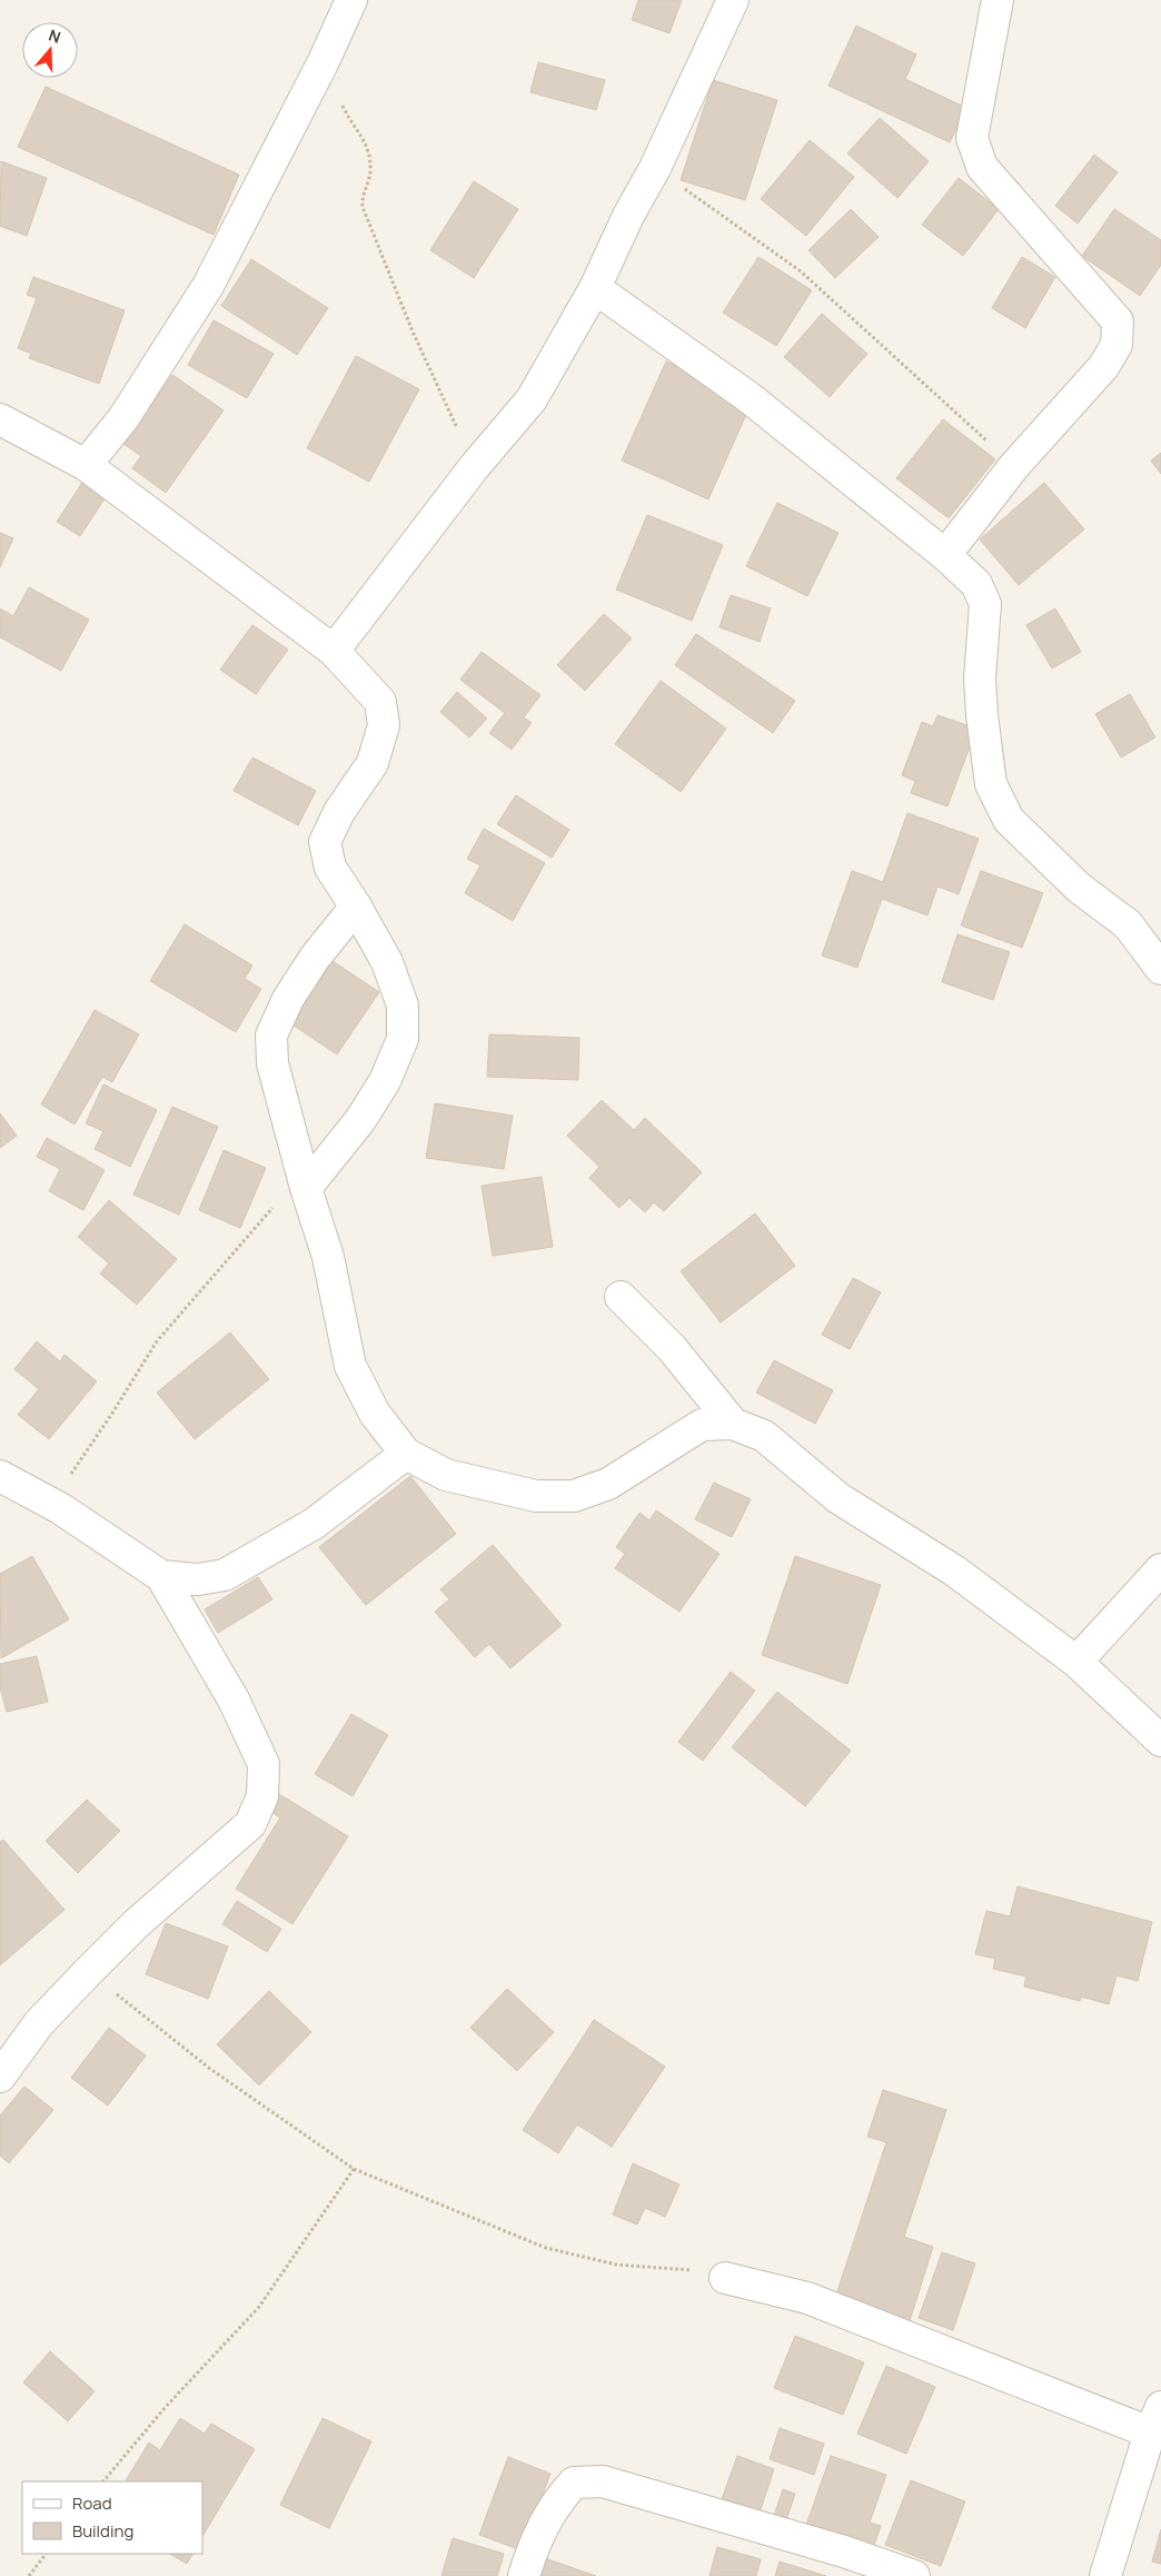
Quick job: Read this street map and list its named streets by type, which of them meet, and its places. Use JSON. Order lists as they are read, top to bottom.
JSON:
{
  "legend": ["Road", "Building"],
  "north": "top"
}
